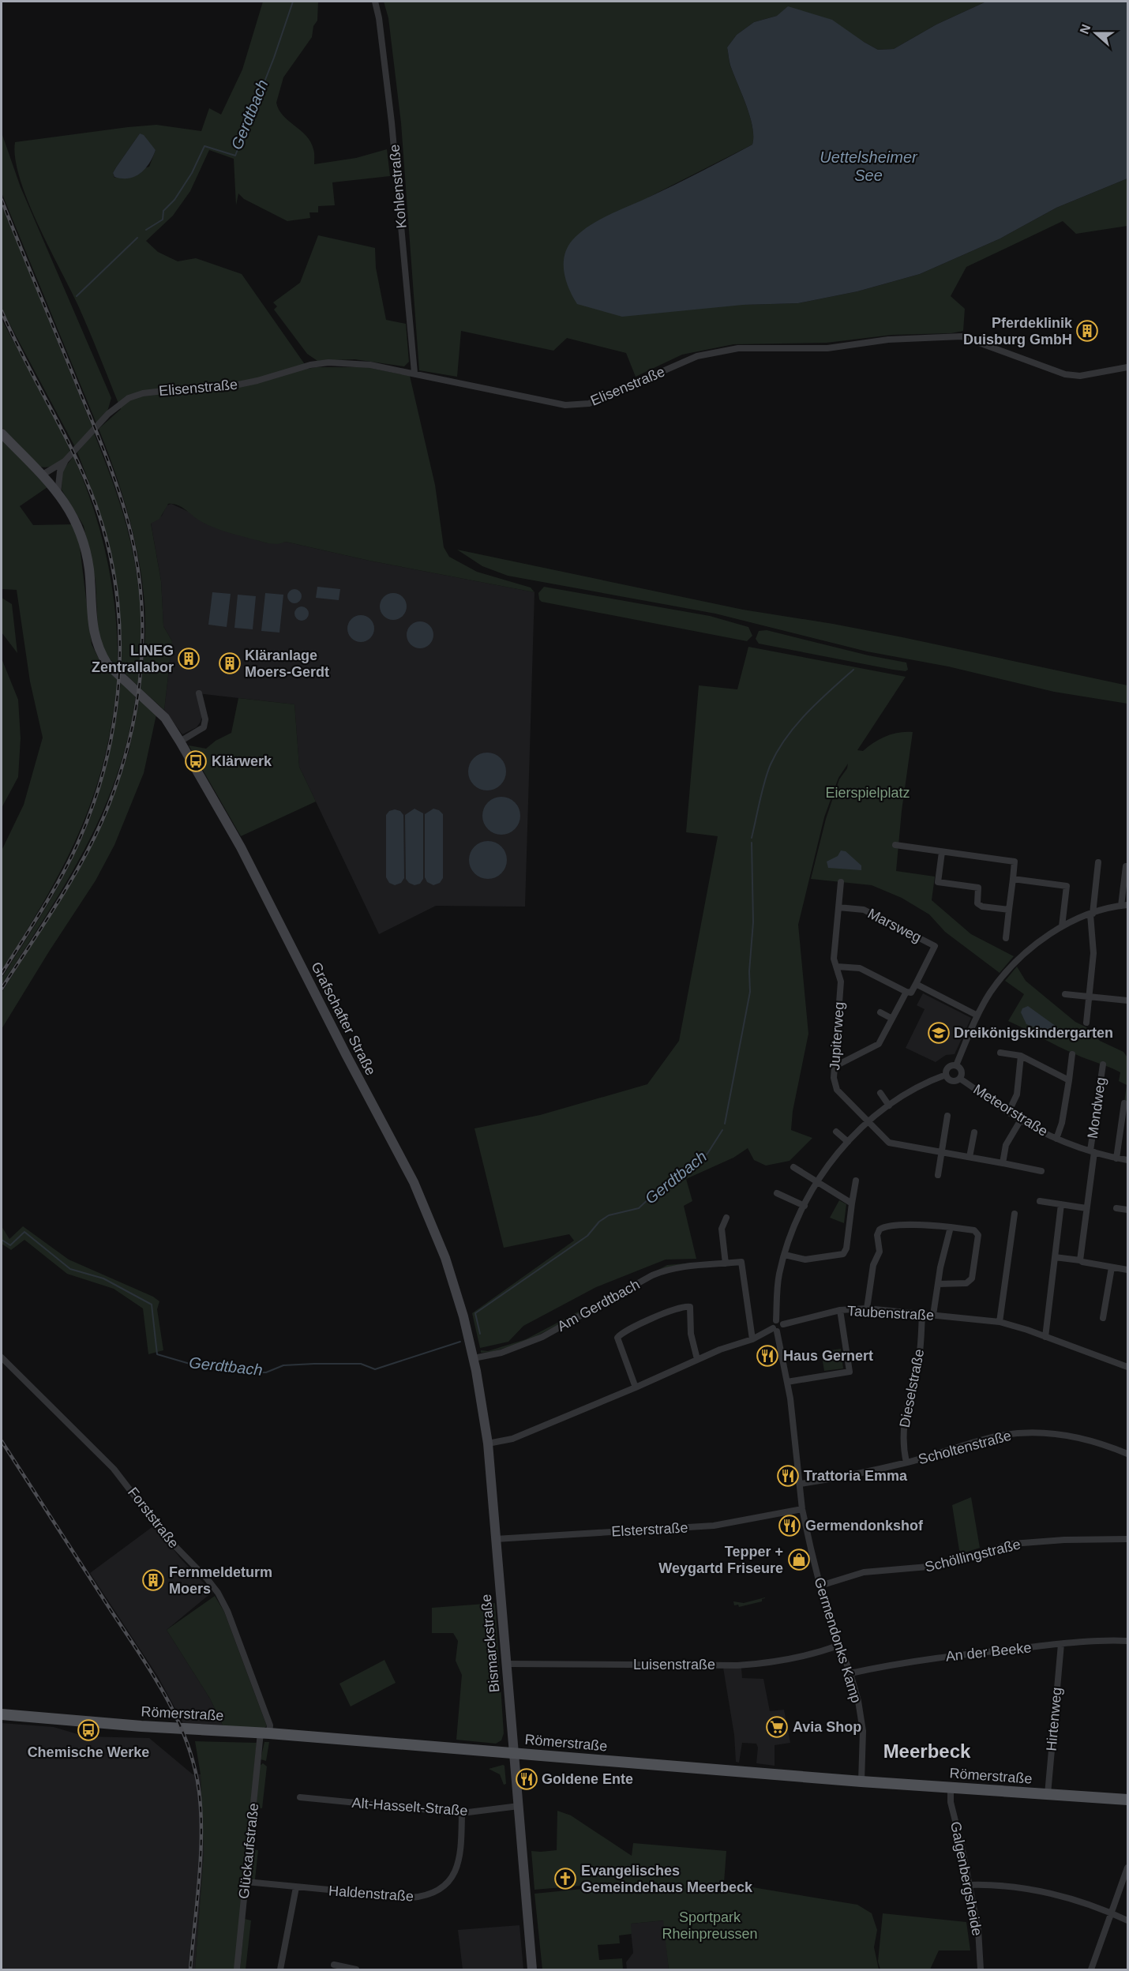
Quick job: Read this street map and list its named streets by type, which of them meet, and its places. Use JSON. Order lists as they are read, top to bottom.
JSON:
{
  "streets": {
    "main road": ["Grafschafter Straße", "Bismarckstraße", "Römerstraße"],
    "street": [
      "Kohlenstraße",
      "Elisenstraße",
      "Marsweg",
      "Jupiterweg",
      "Mondweg",
      "Meteorstraße",
      "Am Gerdtbach",
      "Taubenstraße",
      "Dieselstraße",
      "Scholtenstraße",
      "Forststraße",
      "Elsterstraße",
      "Schöllingstraße",
      "Germendonks Kamp",
      "An der Beeke",
      "Luisenstraße",
      "Hirtenweg",
      "Alt-Hasselt-Straße",
      "Glückaufstraße",
      "Galgenbergsheide",
      "Haldenstraße"
    ]
  },
  "crossings": [
    ["Kohlenstraße", "Elisenstraße"],
    ["Elisenstraße", "Grafschafter Straße"],
    ["Marsweg", "Jupiterweg"],
    ["Grafschafter Straße", "Bismarckstraße"],
    ["Mondweg", "Meteorstraße"],
    ["Am Gerdtbach", "Bismarckstraße"],
    ["Taubenstraße", "Dieselstraße"],
    ["Taubenstraße", "Germendonks Kamp"],
    ["Dieselstraße", "Scholtenstraße"],
    ["Scholtenstraße", "Germendonks Kamp"],
    ["Forststraße", "Römerstraße"],
    ["Forststraße", "Glückaufstraße"],
    ["Elsterstraße", "Germendonks Kamp"],
    ["Elsterstraße", "Bismarckstraße"],
    ["Schöllingstraße", "Germendonks Kamp"],
    ["Germendonks Kamp", "An der Beeke"],
    ["Germendonks Kamp", "Luisenstraße"],
    ["Germendonks Kamp", "Römerstraße"],
    ["Bismarckstraße", "Luisenstraße"],
    ["Bismarckstraße", "Römerstraße"],
    ["Bismarckstraße", "Alt-Hasselt-Straße"],
    ["An der Beeke", "Hirtenweg"],
    ["Römerstraße", "Hirtenweg"],
    ["Römerstraße", "Glückaufstraße"],
    ["Römerstraße", "Galgenbergsheide"],
    ["Alt-Hasselt-Straße", "Haldenstraße"],
    ["Glückaufstraße", "Haldenstraße"]
  ],
  "districts": ["Meerbeck"],
  "water": ["Gerdtbach", "Uettelsheimer See"],
  "parks": ["Eierspielplatz", "Sportpark Rheinpreussen"],
  "places": {
    "building": [
      "Pferdeklinik Duisburg GmbH",
      "LINEG Zentrallabor",
      "Kläranlage Moers-Gerdt",
      "Fernmeldeturm Moers"
    ],
    "bus stop": ["Klärwerk", "Chemische Werke"],
    "school or university": ["Dreikönigskindergarten"],
    "restaurant": [
      "Haus Gernert",
      "Trattoria Emma",
      "Germendonkshof",
      "Goldene Ente"
    ],
    "shop": ["Tepper + Weygartd Friseure"],
    "supermarket": ["Avia Shop"],
    "church": ["Evangelisches Gemeindehaus Meerbeck"]
  },
  "north": "left"
}
